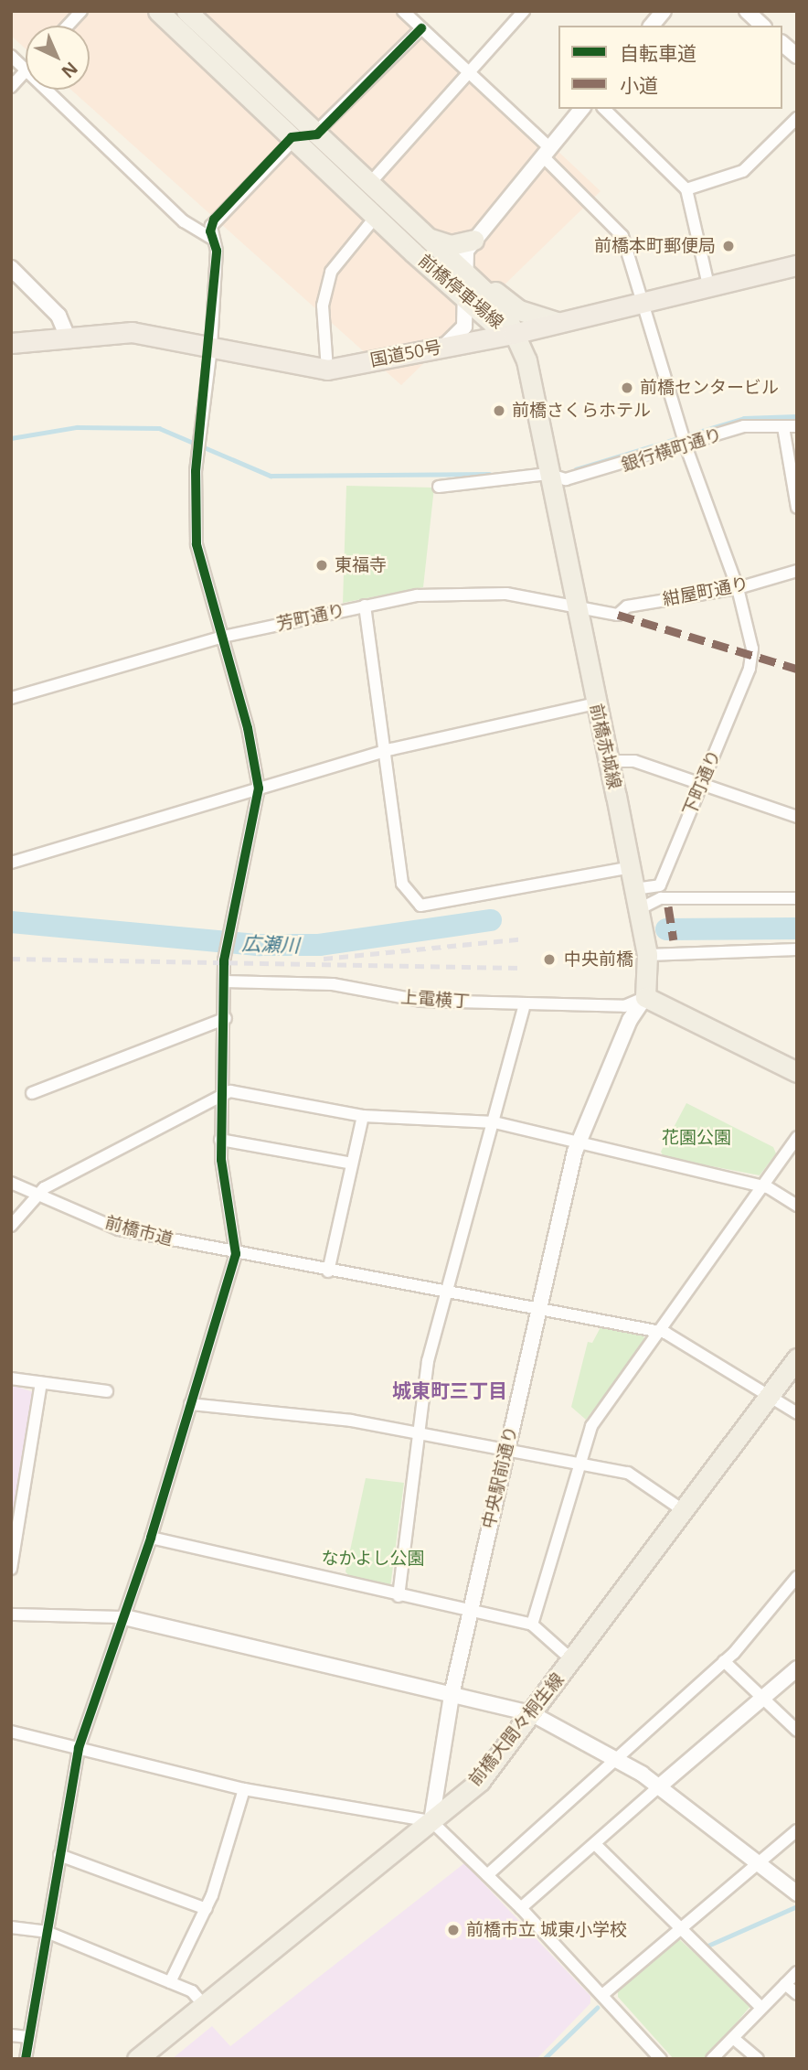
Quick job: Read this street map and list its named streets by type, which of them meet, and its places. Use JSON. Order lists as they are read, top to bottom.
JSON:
{
  "streets": {
    "highway": ["国道50号"],
    "main road": ["前橋停車場線", "前橋赤城線", "前橋大間々桐生線"],
    "street": [
      "銀行横町通り",
      "紺屋町通り",
      "芳町通り",
      "下町通り",
      "上電横丁",
      "前橋市道",
      "中央駅前通り"
    ]
  },
  "crossings": [
    ["前橋停車場線", "国道50号"],
    ["前橋停車場線", "前橋赤城線"],
    ["国道50号", "前橋赤城線"],
    ["銀行横町通り", "前橋赤城線"],
    ["紺屋町通り", "芳町通り"],
    ["紺屋町通り", "下町通り"],
    ["芳町通り", "前橋赤城線"],
    ["前橋赤城線", "上電横丁"],
    ["前橋赤城線", "中央駅前通り"],
    ["上電横丁", "中央駅前通り"],
    ["前橋市道", "中央駅前通り"],
    ["前橋市道", "前橋大間々桐生線"],
    ["中央駅前通り", "前橋大間々桐生線"]
  ],
  "districts": ["城東町三丁目"],
  "water": ["広瀬川"],
  "parks": ["花園公園", "なかよし公園"],
  "places": [
    "前橋本町郵便局",
    "前橋センタービル",
    "前橋さくらホテル",
    "東福寺",
    "中央前橋",
    "前橋市立 城東小学校"
  ],
  "legend": ["自転車道", "小道"],
  "north": "bottom right"
}
